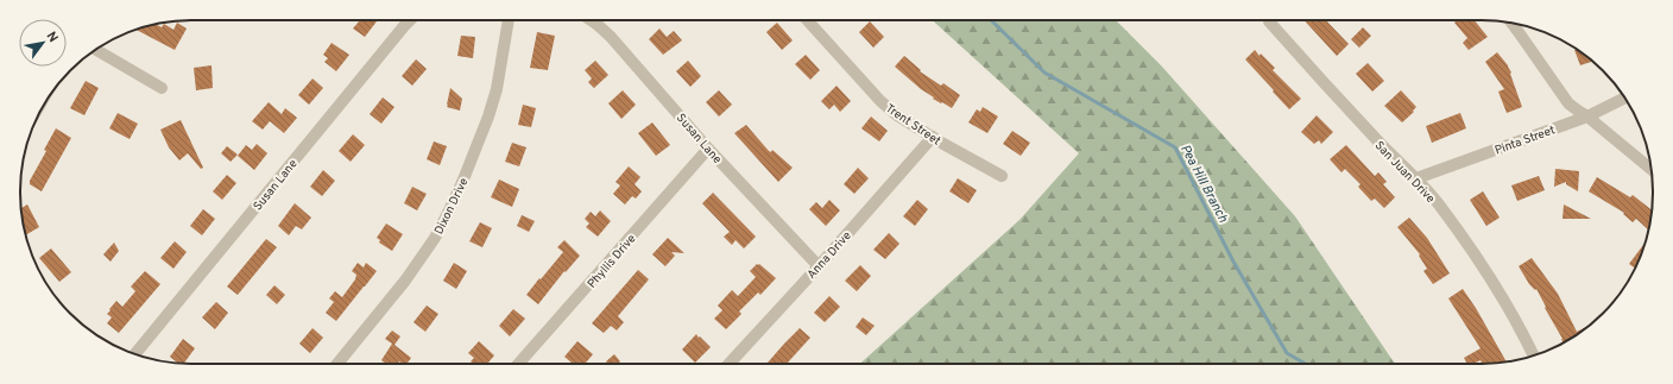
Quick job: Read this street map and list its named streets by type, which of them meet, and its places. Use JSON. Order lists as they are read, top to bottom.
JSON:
{
  "streets": {
    "street": [
      "Trent Street",
      "Susan Lane",
      "Pinta Street",
      "San Juan Drive",
      "Dixon Drive",
      "Anna Drive",
      "Phyllis Drive"
    ]
  },
  "crossings": [
    ["Trent Street", "Anna Drive"],
    ["Susan Lane", "Anna Drive"],
    ["Susan Lane", "Phyllis Drive"],
    ["Pinta Street", "San Juan Drive"]
  ],
  "water": ["Pea Hill Branch"],
  "north": "top right"
}
